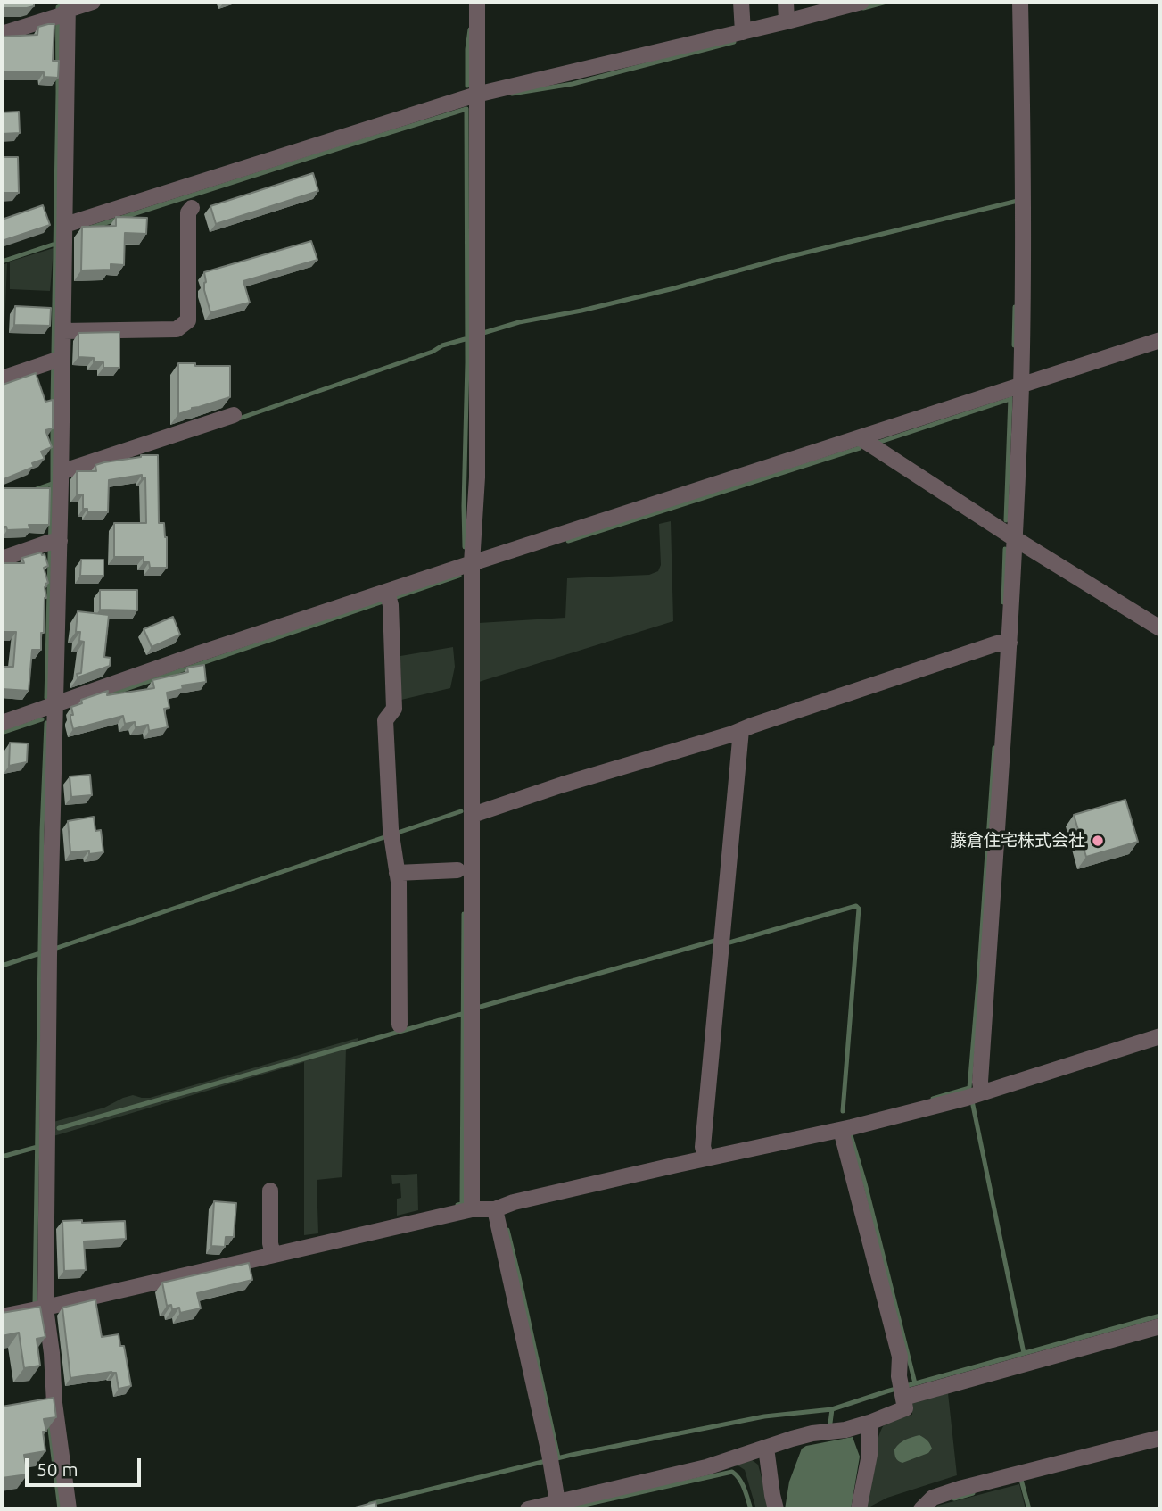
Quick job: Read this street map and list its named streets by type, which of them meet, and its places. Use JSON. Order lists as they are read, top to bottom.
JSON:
{
  "places": ["藤倉住宅株式会社"],
  "scale_bar": "50 m"
}
